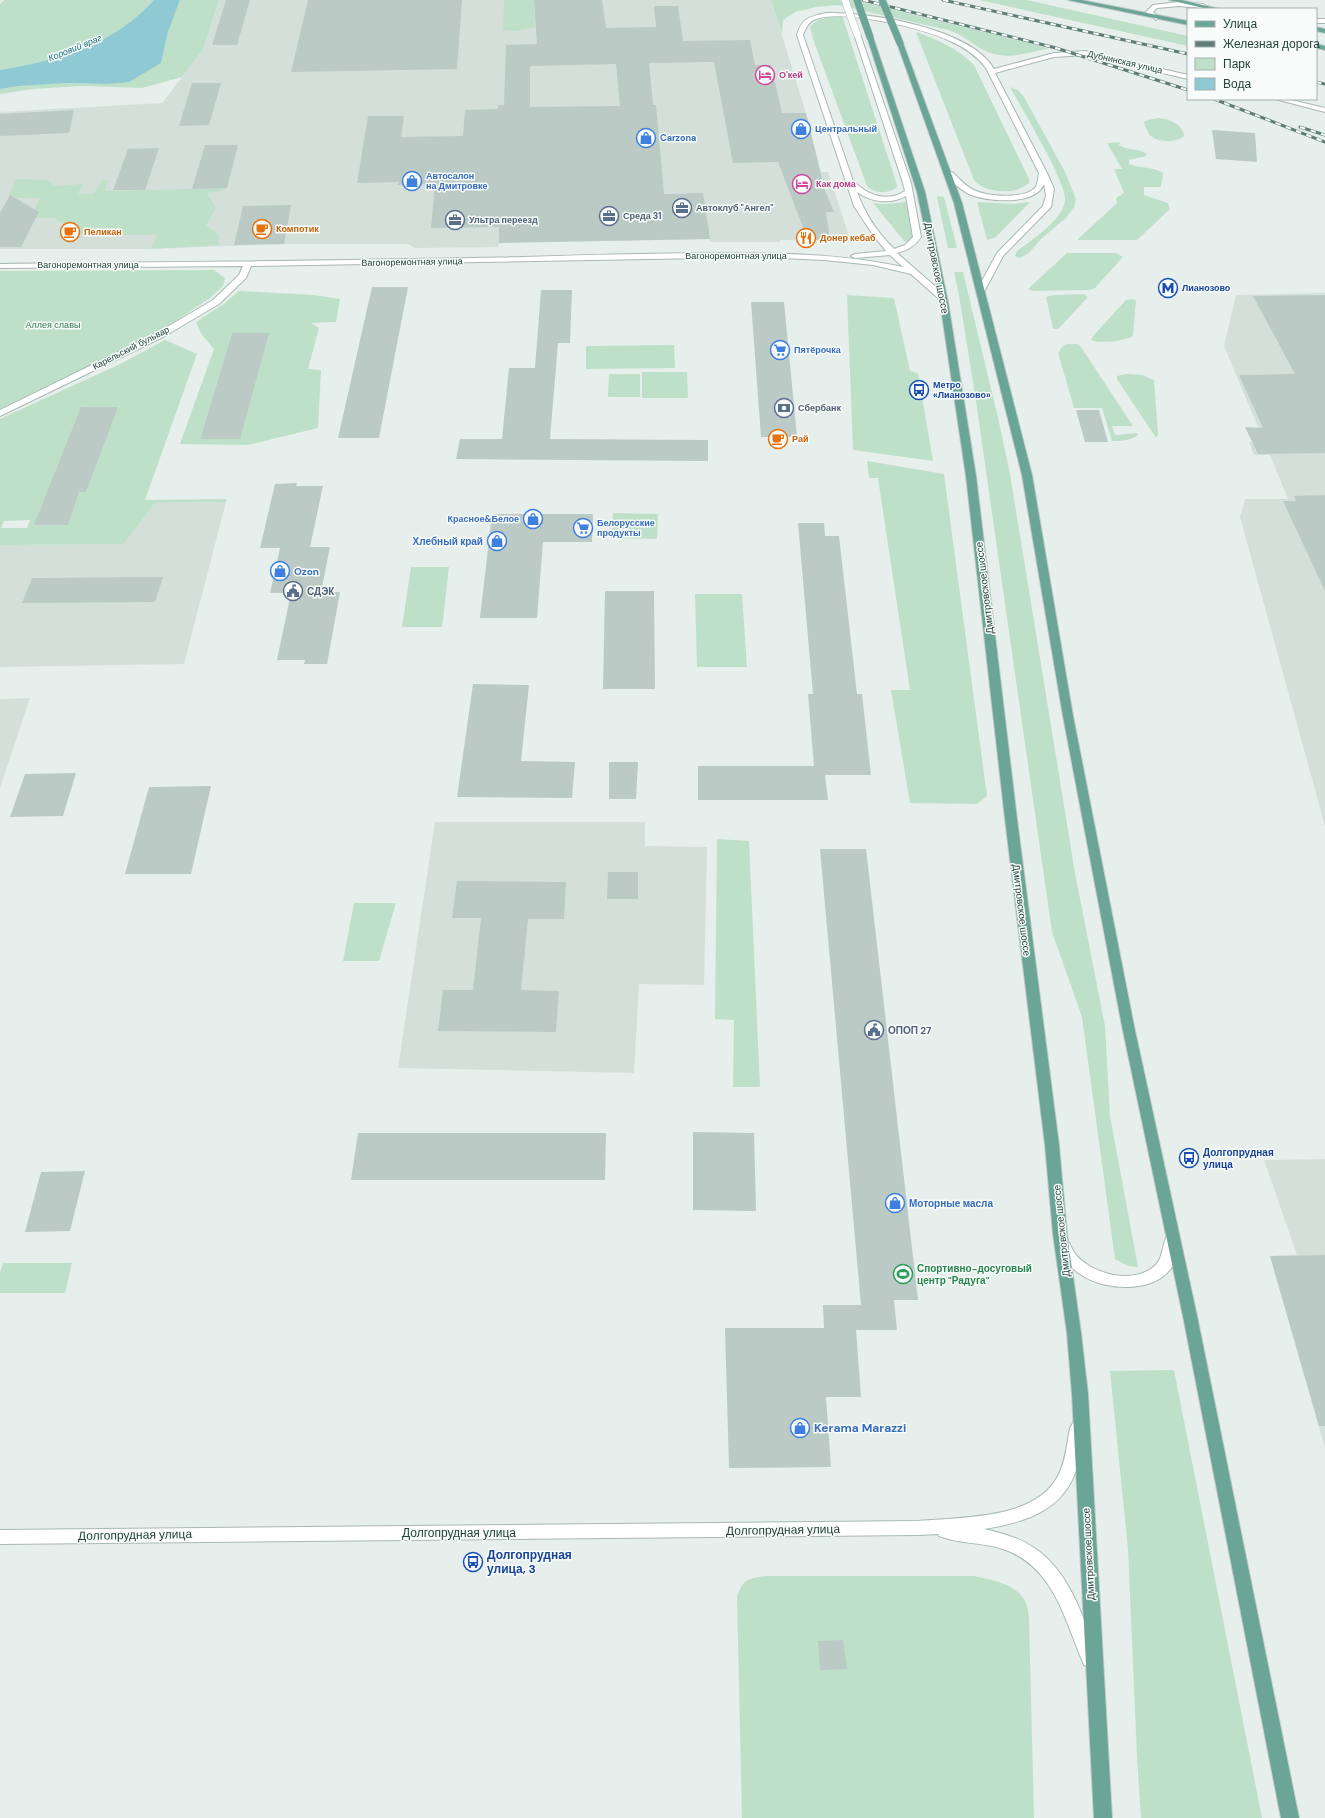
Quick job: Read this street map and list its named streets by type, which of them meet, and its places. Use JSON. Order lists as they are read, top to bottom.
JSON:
{
  "streets": {
    "main road": ["Дмитровское шоссе"],
    "street": [
      "Дубнинская улица",
      "Вагоноремонтная улица",
      "Карельский бульвар",
      "Долгопрудная улица"
    ]
  },
  "crossings": [
    ["Вагоноремонтная улица", "Карельский бульвар"],
    ["Дмитровское шоссе", "Долгопрудная улица"]
  ],
  "water": ["Коровий враг"],
  "parks": ["Аллея славы"],
  "places": {
    "hotel": ["О'кей", "Как дома"],
    "shop": [
      "Центральный",
      "Carzona",
      "Автосалон на Дмитровке",
      "Красное&Белое",
      "Хлебный край",
      "Ozon",
      "Моторные масла",
      "Kerama Marazzi"
    ],
    "office": ["Автоклуб \"Ангел\"", "Среда 31", "Ультра переезд"],
    "cafe": ["Компотик", "Пеликан", "Рай"],
    "restaurant": ["Донер кебаб"],
    "metro station": ["Лианозово"],
    "supermarket": ["Пятёрочка", "Белорусские продукты"],
    "bus stop": ["Метро «Лианозово»", "Долгопрудная улица", "Долгопрудная улица, 3"],
    "bank": ["Сбербанк"],
    "public building": ["СДЭК", "ОПОП 27"],
    "sports": ["Спортивно-досуговый центр \"Радуга\""]
  },
  "legend": [
    "Улица",
    "Железная дорога",
    "Парк",
    "Вода"
  ]
}
